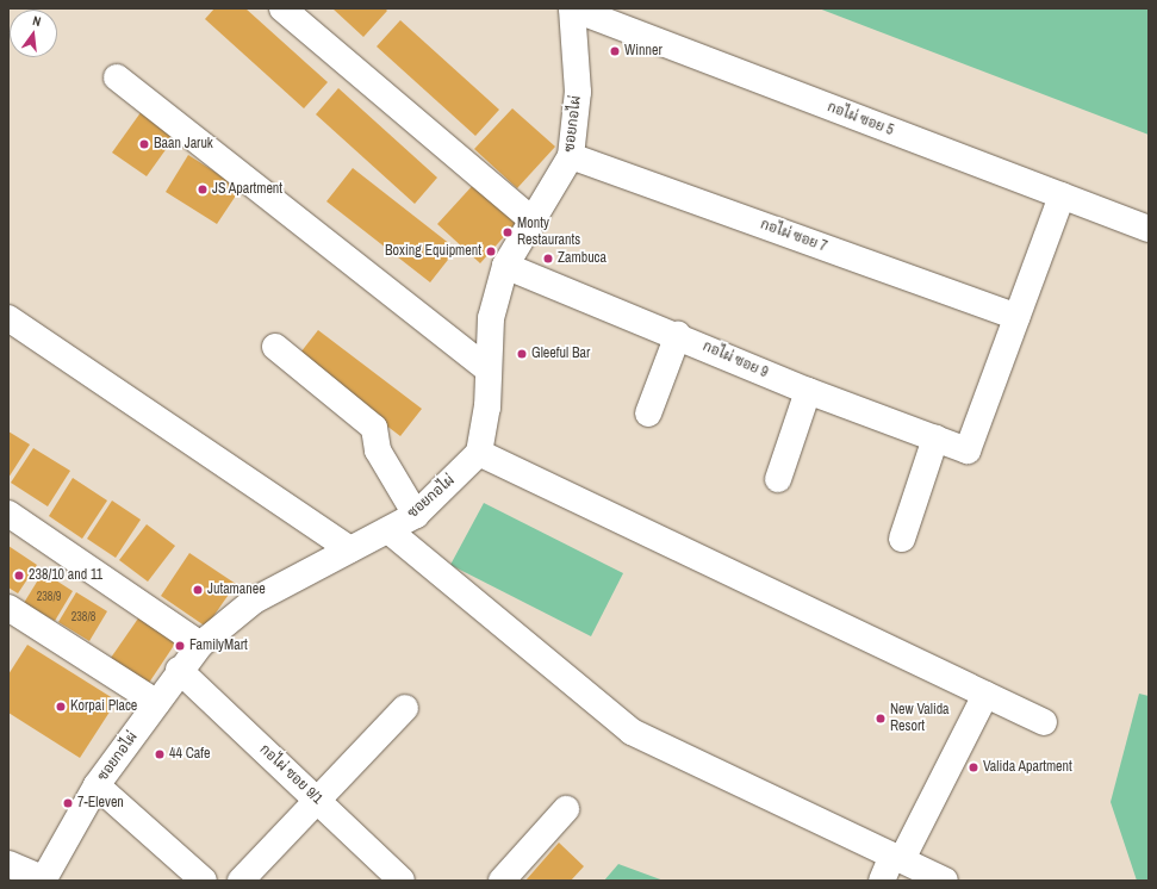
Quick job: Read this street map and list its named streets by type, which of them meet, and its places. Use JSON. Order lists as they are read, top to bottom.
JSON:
{
  "streets": {
    "street": [
      "กอไผ่ ซอย 5",
      "ซอยกอไผ่",
      "กอไผ่ ซอย 7",
      "กอไผ่ ซอย 9",
      "กอไผ่ ซอย 9/1"
    ]
  },
  "crossings": [
    ["กอไผ่ ซอย 5", "ซอยกอไผ่"],
    ["ซอยกอไผ่", "กอไผ่ ซอย 7"],
    ["ซอยกอไผ่", "กอไผ่ ซอย 9"],
    ["ซอยกอไผ่", "กอไผ่ ซอย 9/1"],
    ["กอไผ่ ซอย 7", "กอไผ่ ซอย 9"]
  ],
  "places": [
    "Winner",
    "Baan Jaruk",
    "JS Apartment",
    "Monty Restaurants",
    "Boxing Equipment",
    "Zambuca",
    "Gleeful Bar",
    "238/10 and 11",
    "Jutamanee",
    "FamilyMart",
    "Korpai Place",
    "New Valida Resort",
    "44 Cafe",
    "Valida Apartment",
    "7-Eleven"
  ],
  "house_numbers": ["238/9", "238/8"],
  "north": "top"
}
